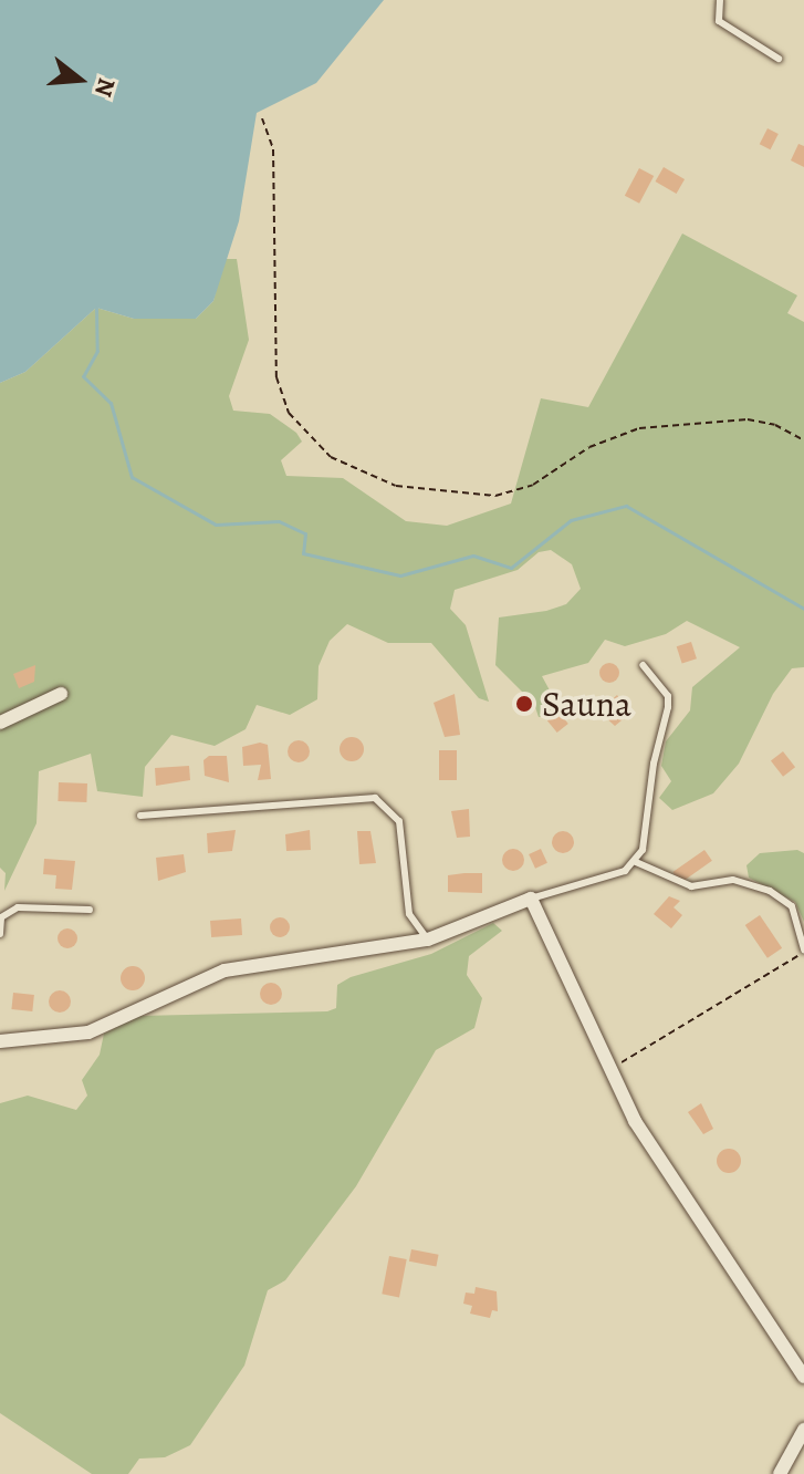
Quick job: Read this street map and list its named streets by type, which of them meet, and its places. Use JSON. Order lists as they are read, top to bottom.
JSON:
{
  "places": ["Sauna"],
  "north": "right"
}
